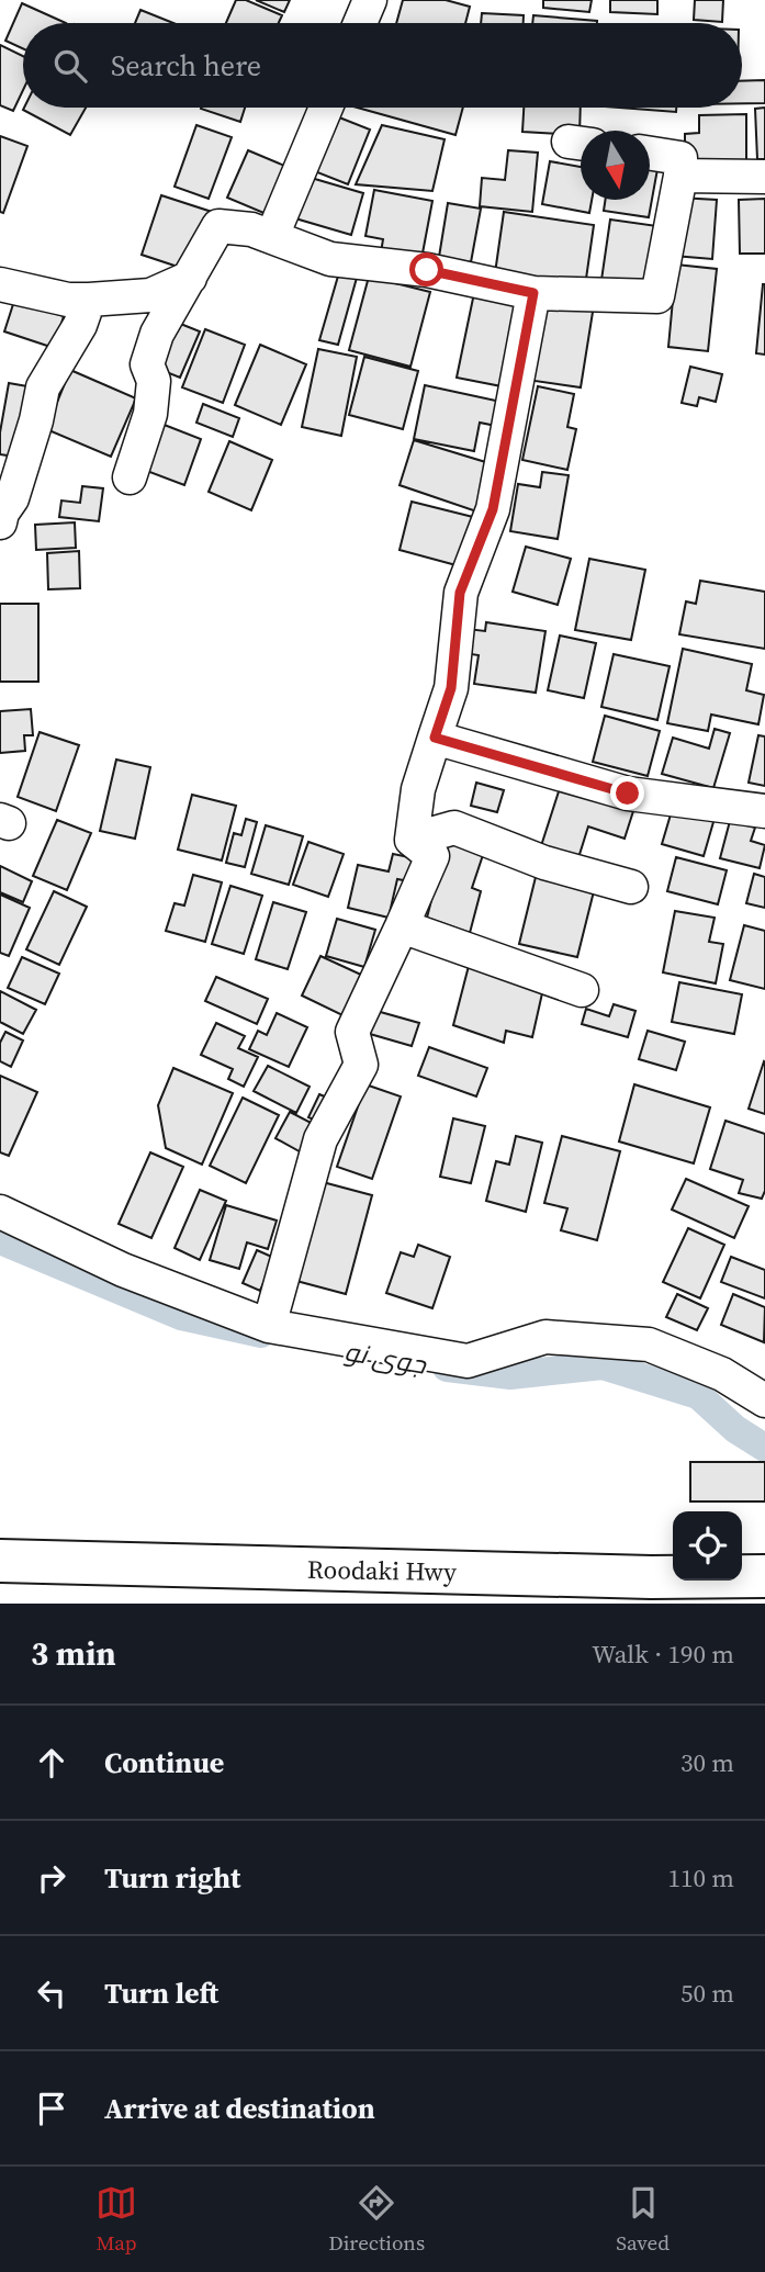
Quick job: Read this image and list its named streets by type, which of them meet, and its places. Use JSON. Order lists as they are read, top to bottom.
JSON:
{
  "streets": {
    "highway": ["Roodaki Hwy"]
  },
  "water": ["جوی نو"],
  "north": "bottom",
  "page": {
    "search": "Search here",
    "heading": ["3 min", "Walk · 190 m"],
    "list": [
      ["Continue", "30 m"],
      ["Turn right", "110 m"],
      ["Turn left", "50 m"],
      "Arrive at destination"
    ],
    "nav": ["Map", "Directions", "Saved"]
  }
}
